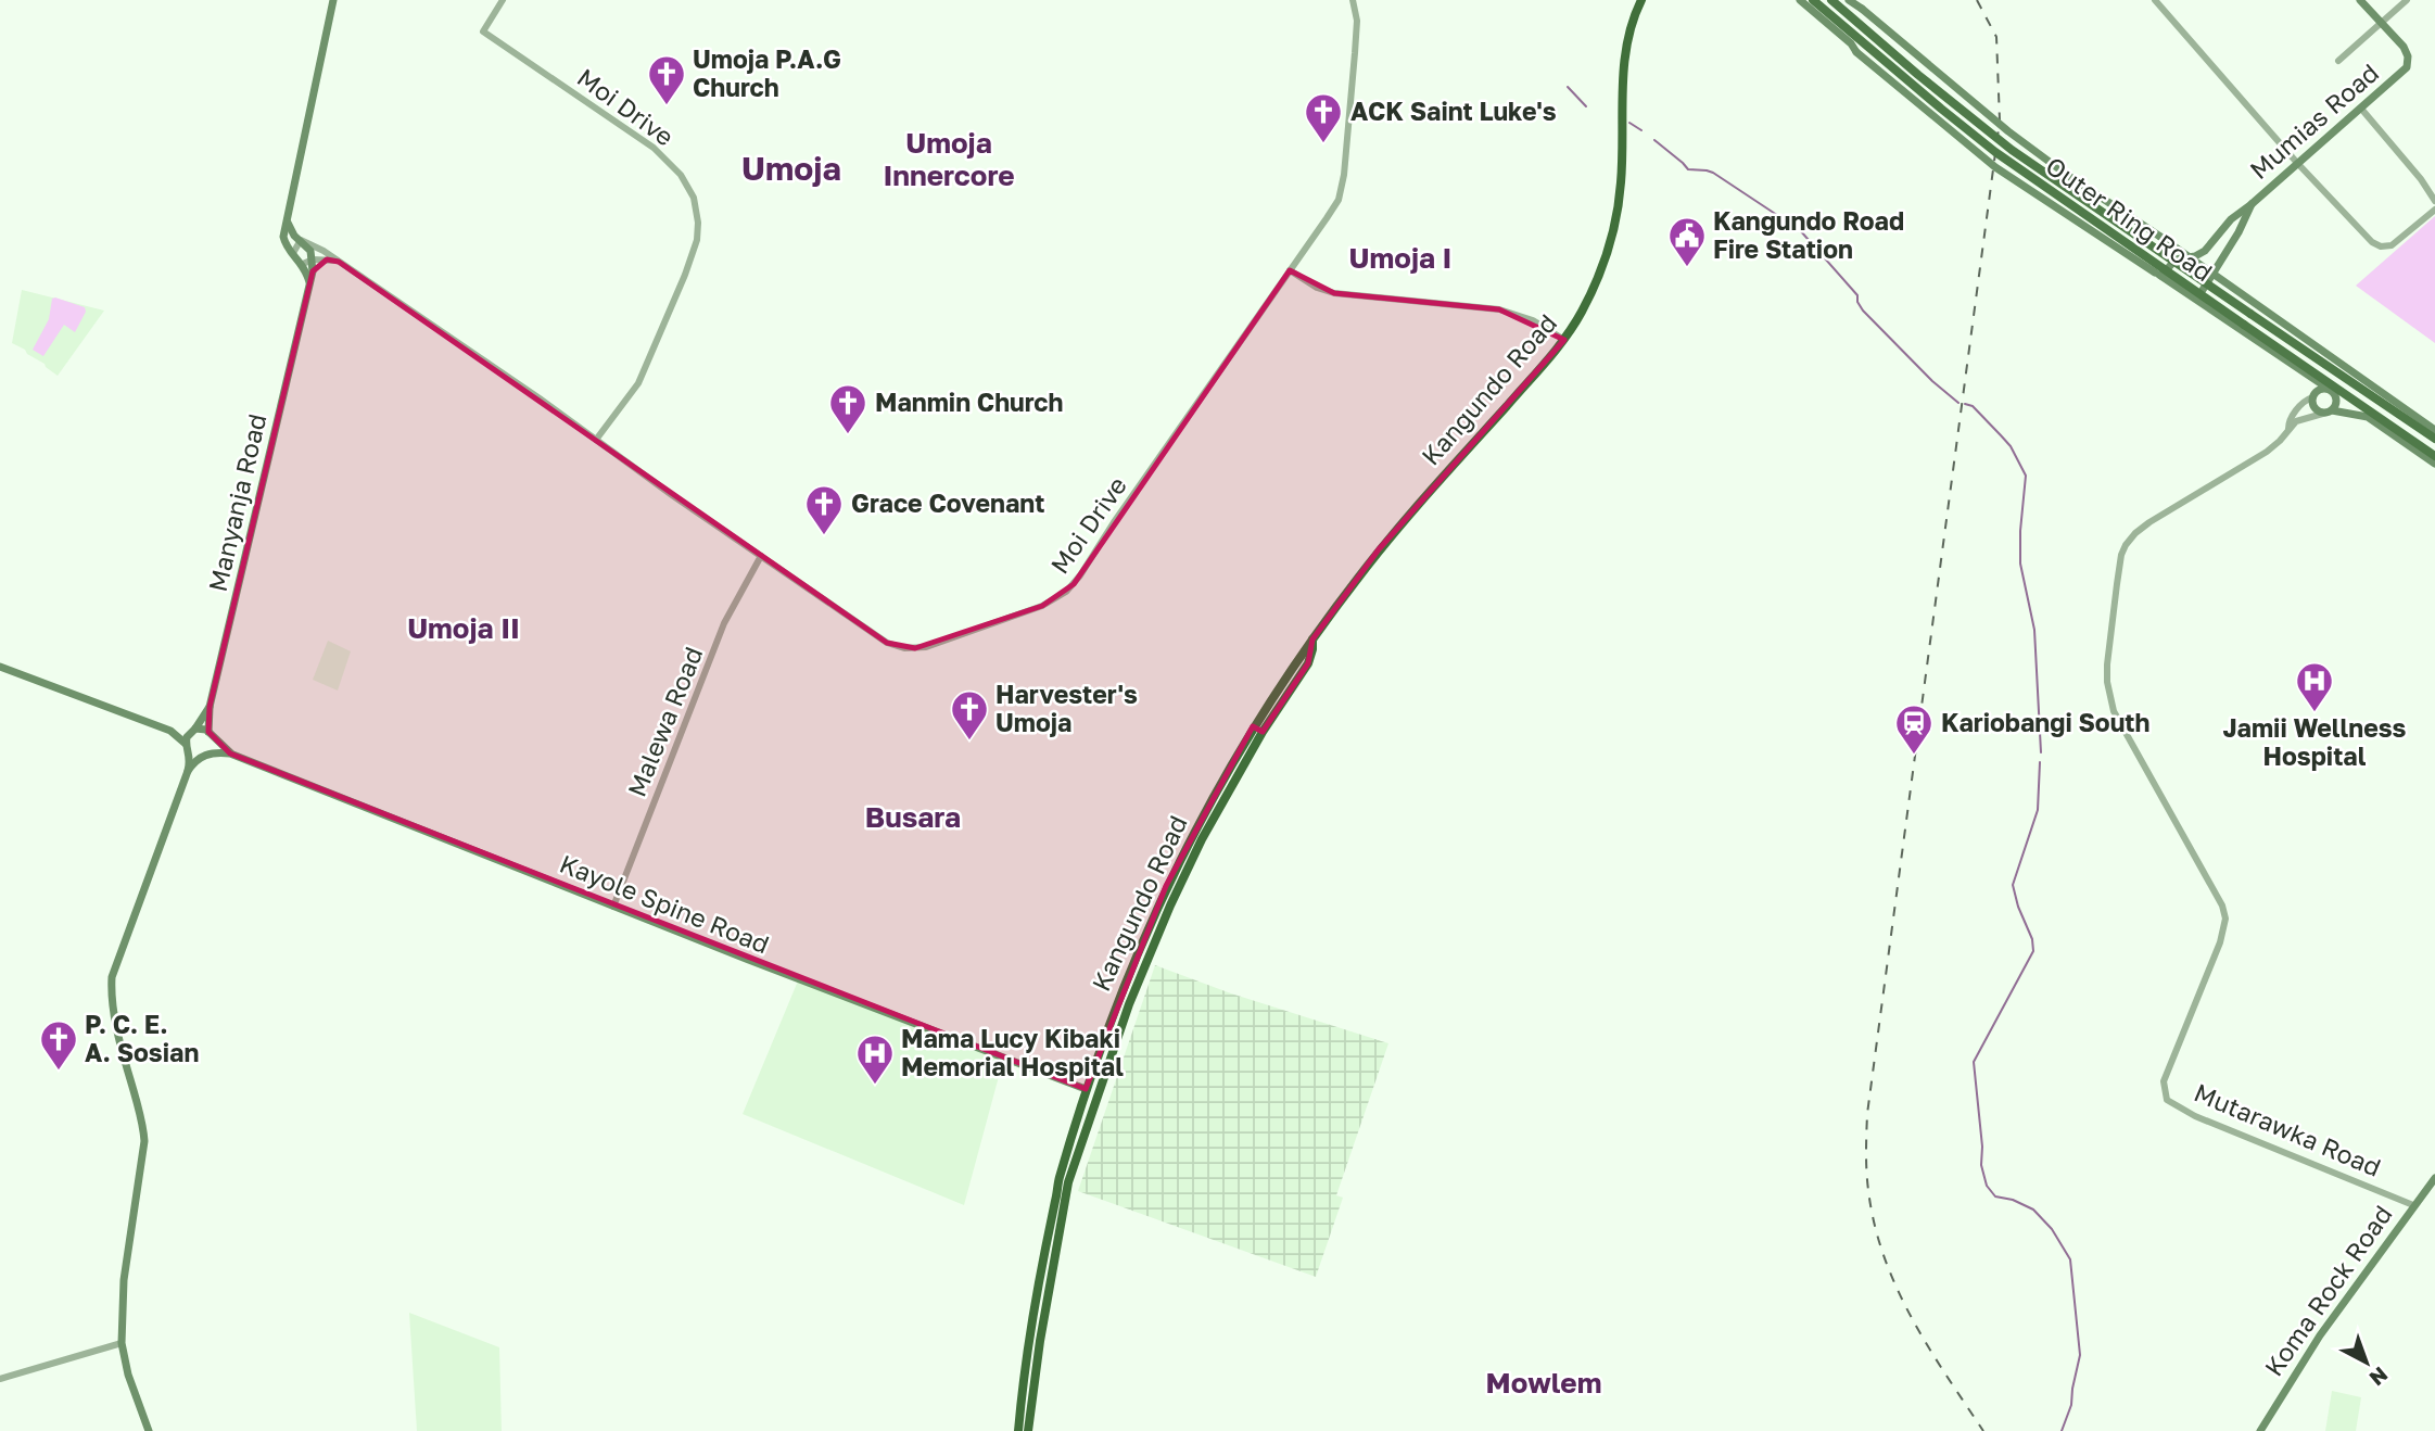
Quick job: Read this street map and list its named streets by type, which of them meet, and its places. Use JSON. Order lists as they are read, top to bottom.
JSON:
{
  "streets": {
    "highway": ["Kangundo Road"],
    "main road": [
      "Mumias Road",
      "Outer Ring Road",
      "Manyanja Road",
      "Kayole Spine Road",
      "Koma Rock Road"
    ],
    "street": ["Moi Drive", "Malewa Road", "Mutarawka Road"]
  },
  "crossings": [
    ["Moi Drive", "Malewa Road"],
    ["Mumias Road", "Outer Ring Road"],
    ["Outer Ring Road", "Mutarawka Road"],
    ["Kangundo Road", "Kayole Spine Road"],
    ["Malewa Road", "Kayole Spine Road"],
    ["Mutarawka Road", "Koma Rock Road"]
  ],
  "districts": [
    "Umoja Innercore",
    "Umoja",
    "Umoja I",
    "Umoja II",
    "Busara",
    "Mowlem"
  ],
  "places": {
    "church": [
      "Umoja P.A.G Church",
      "ACK Saint Luke's",
      "Manmin Church",
      "Grace Covenant",
      "Harvester's Umoja",
      "P. C. E. A. Sosian"
    ],
    "public building": ["Kangundo Road Fire Station"],
    "hospital": ["Jamii Wellness Hospital", "Mama Lucy Kibaki Memorial Hospital"],
    "station": ["Kariobangi South"]
  },
  "north": "bottom right"
}
